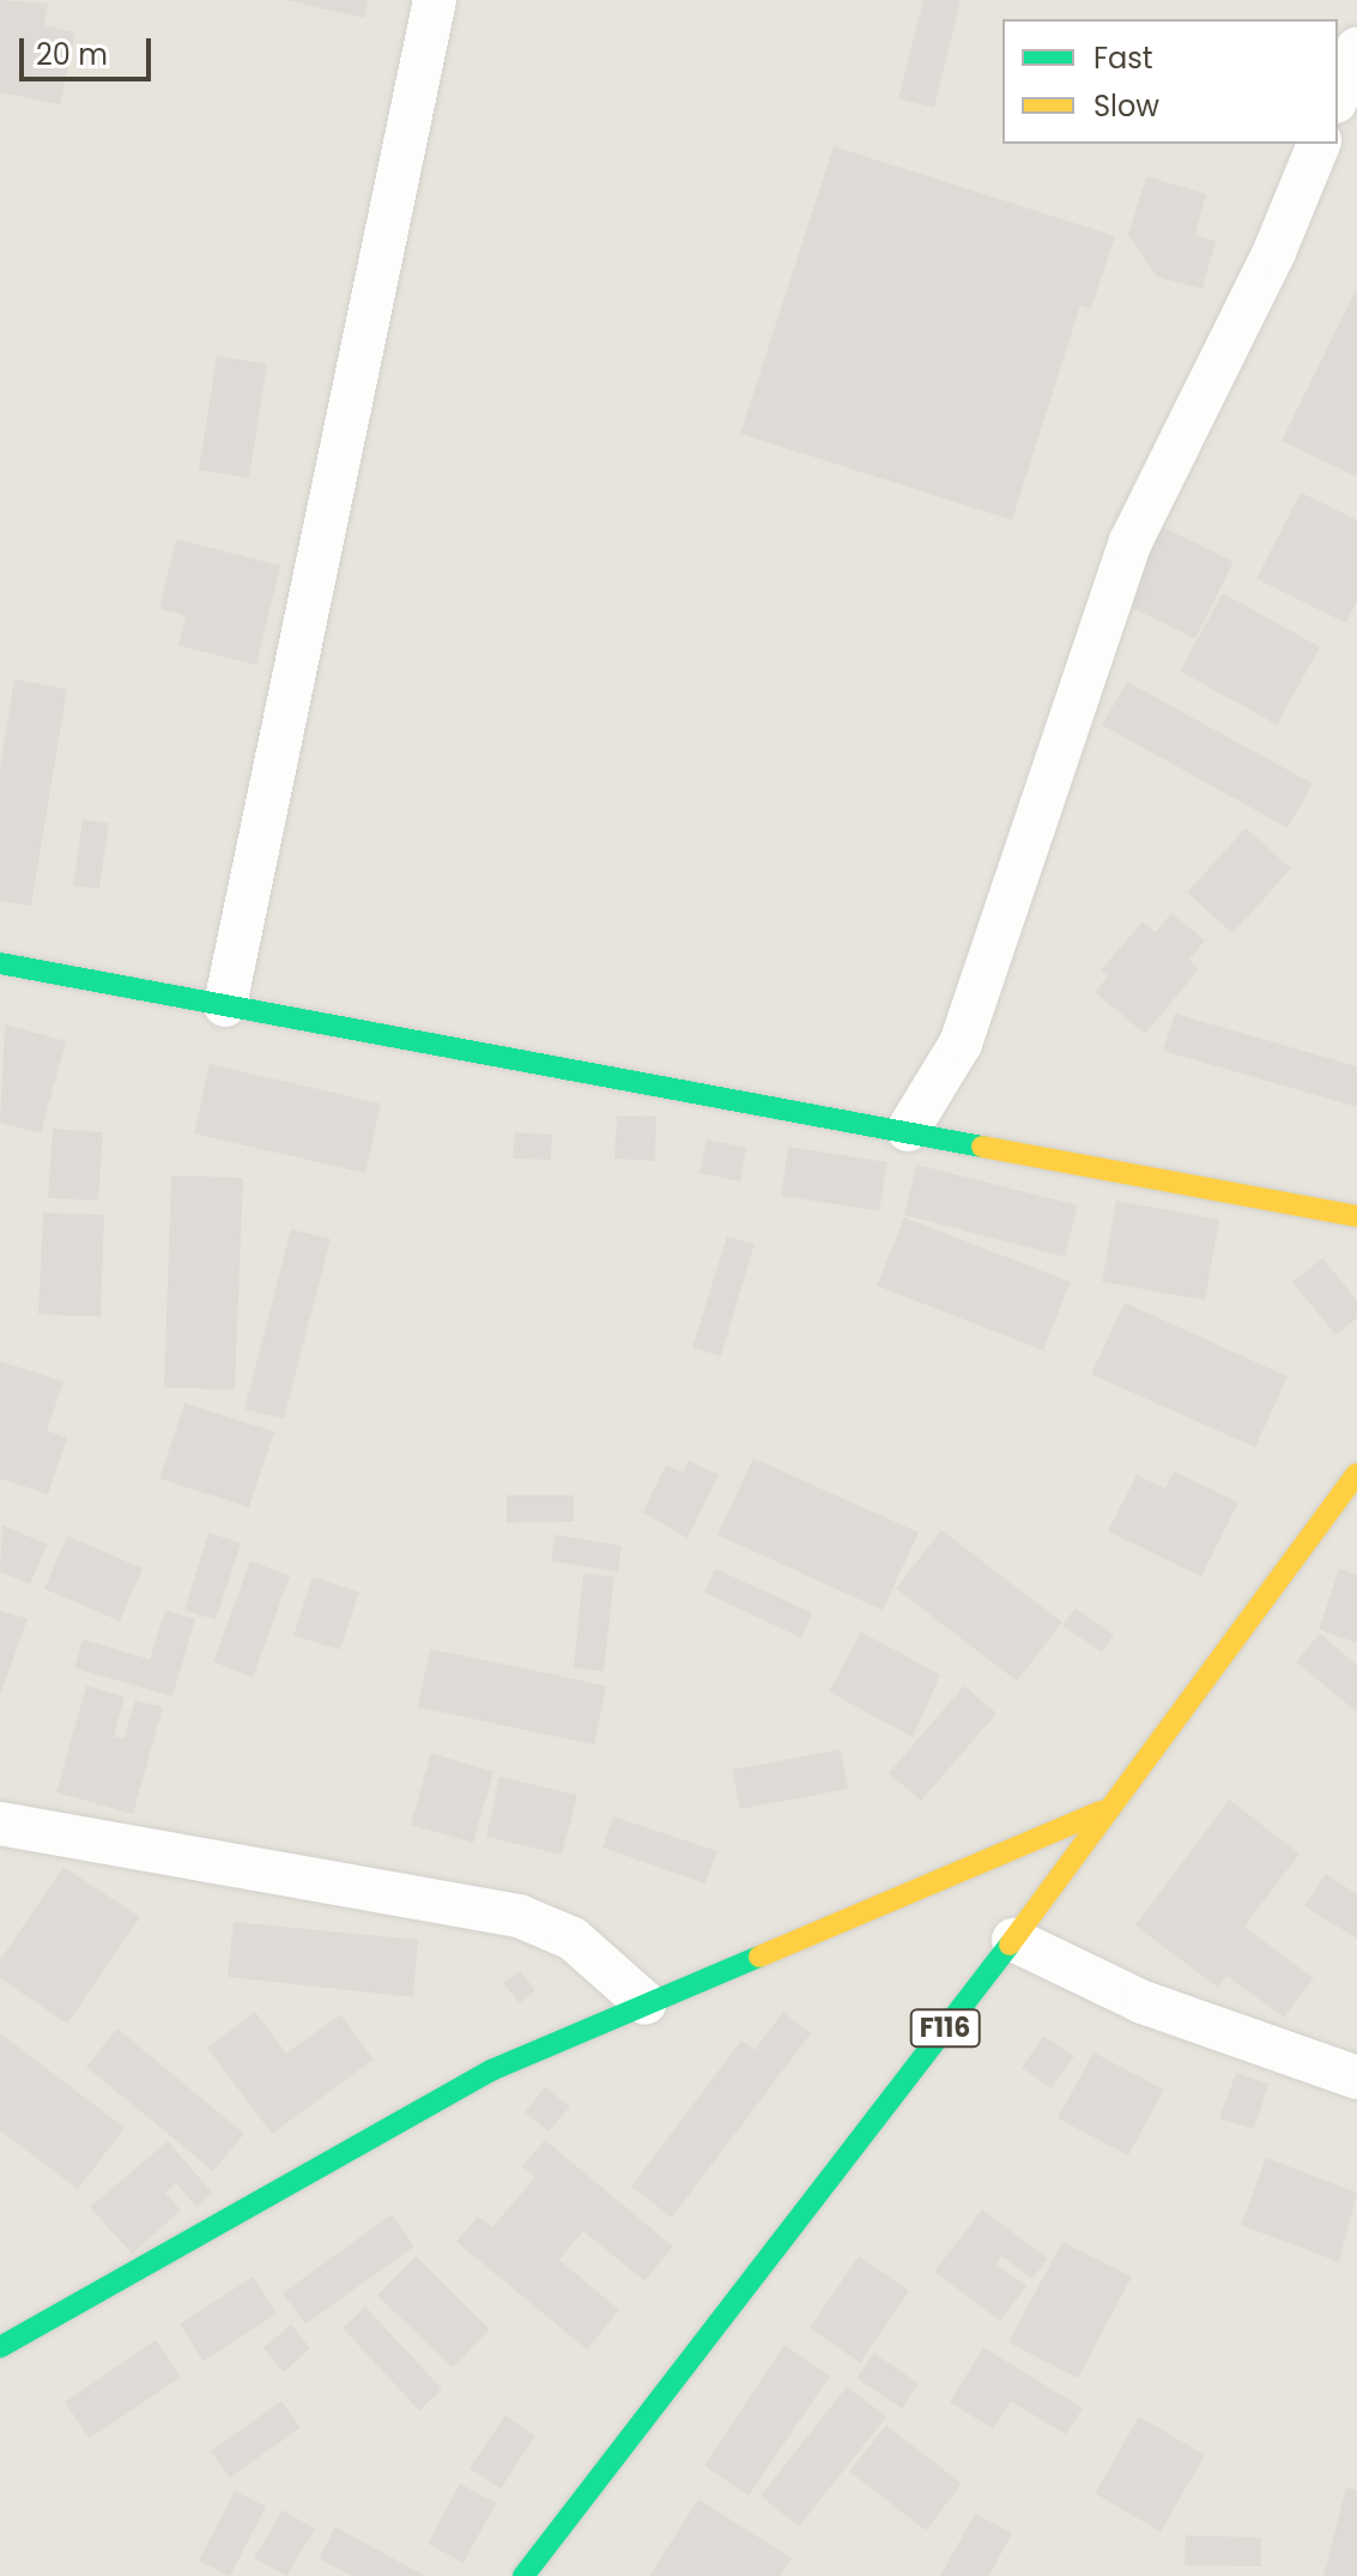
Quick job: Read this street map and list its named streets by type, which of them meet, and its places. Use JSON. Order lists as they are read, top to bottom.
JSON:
{
  "streets": {
    "street": ["F116"]
  },
  "legend": ["Fast", "Slow"],
  "scale_bar": "20 m"
}
